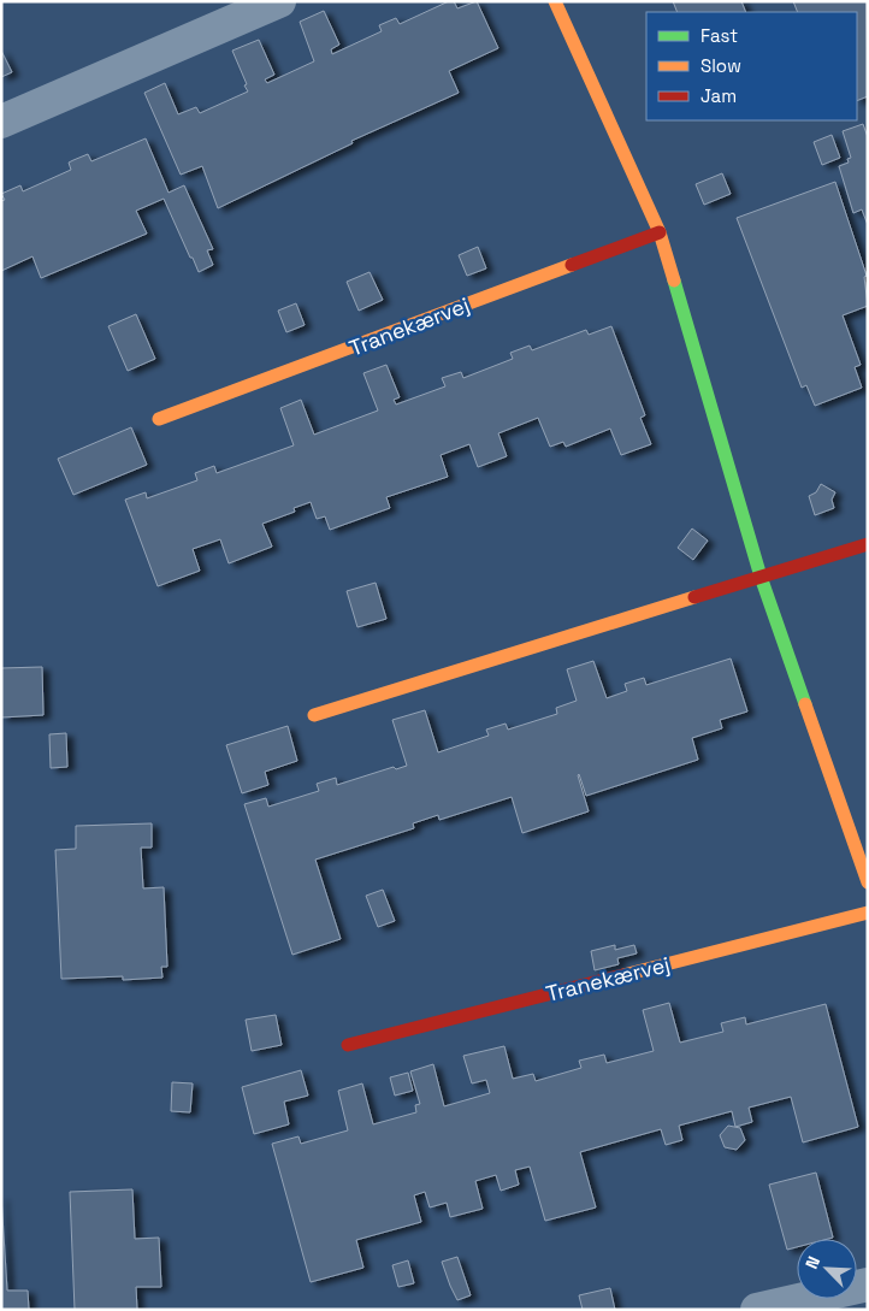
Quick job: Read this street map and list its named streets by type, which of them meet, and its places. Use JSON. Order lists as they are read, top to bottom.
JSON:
{
  "streets": {
    "street": ["Tranekærvej"]
  },
  "legend": ["Fast", "Slow", "Jam"],
  "north": "top left"
}
